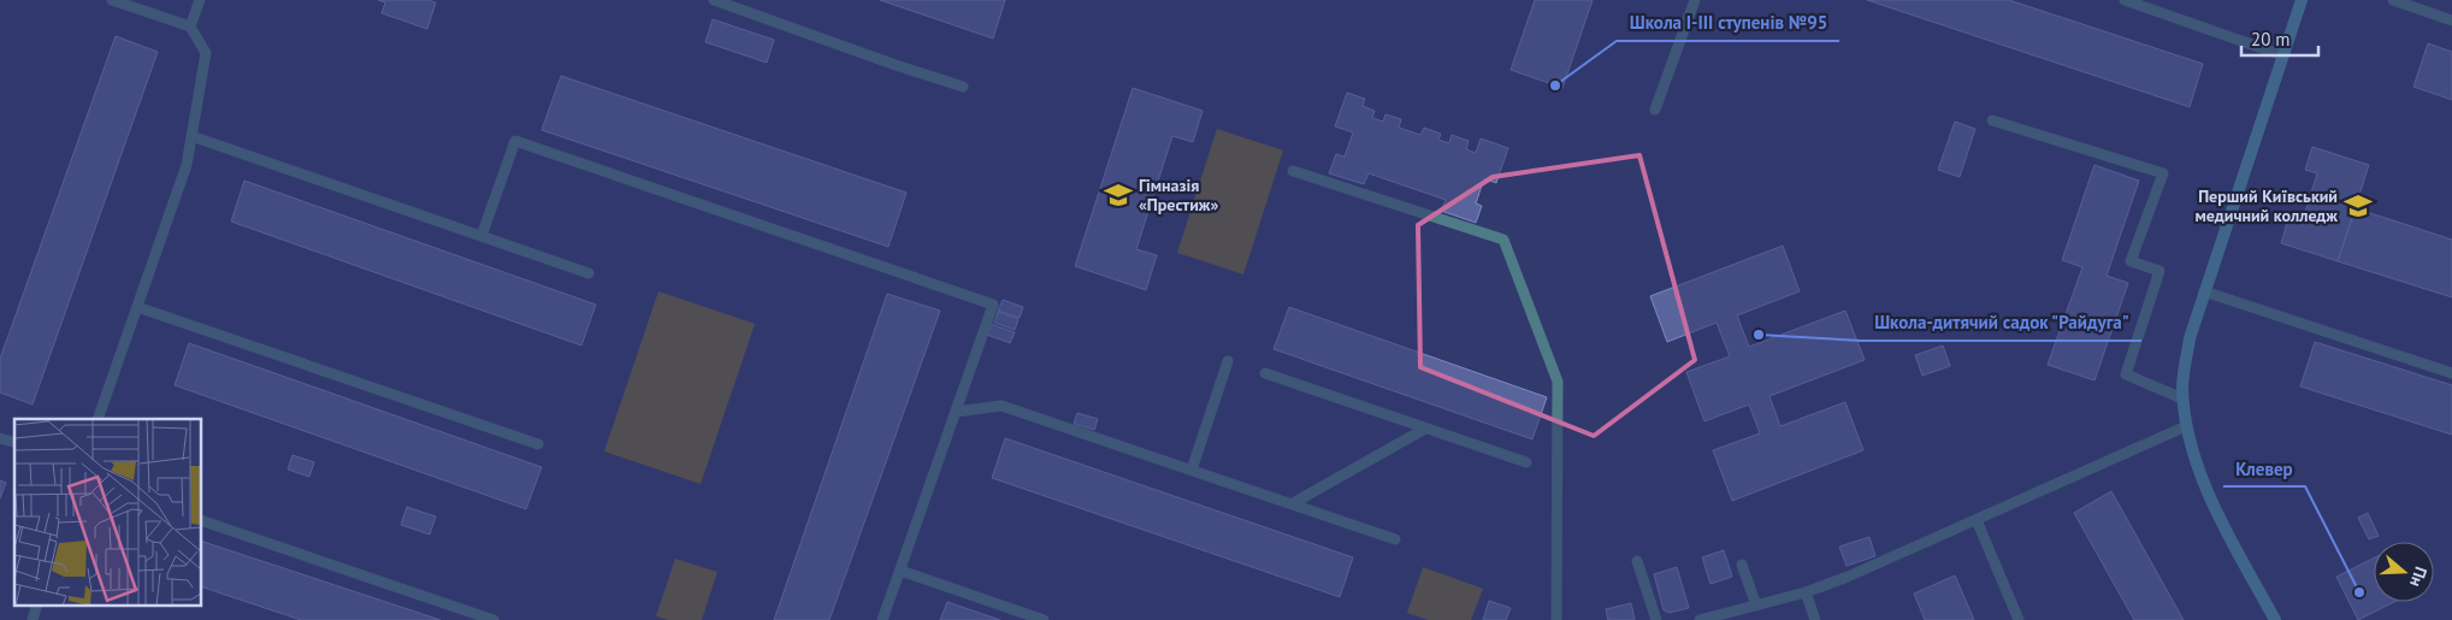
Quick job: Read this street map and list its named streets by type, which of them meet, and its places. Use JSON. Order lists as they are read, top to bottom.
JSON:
{
  "places": {
    "other": ["Школа І-ІІІ ступенів №95", "Школа-дитячий садок \"Райдуга\"", "Клевер"],
    "school or university": ["Гімназія «Престиж»", "Перший Київський медичний колледж"]
  },
  "scale_bar": "20 m",
  "north": "right"
}
